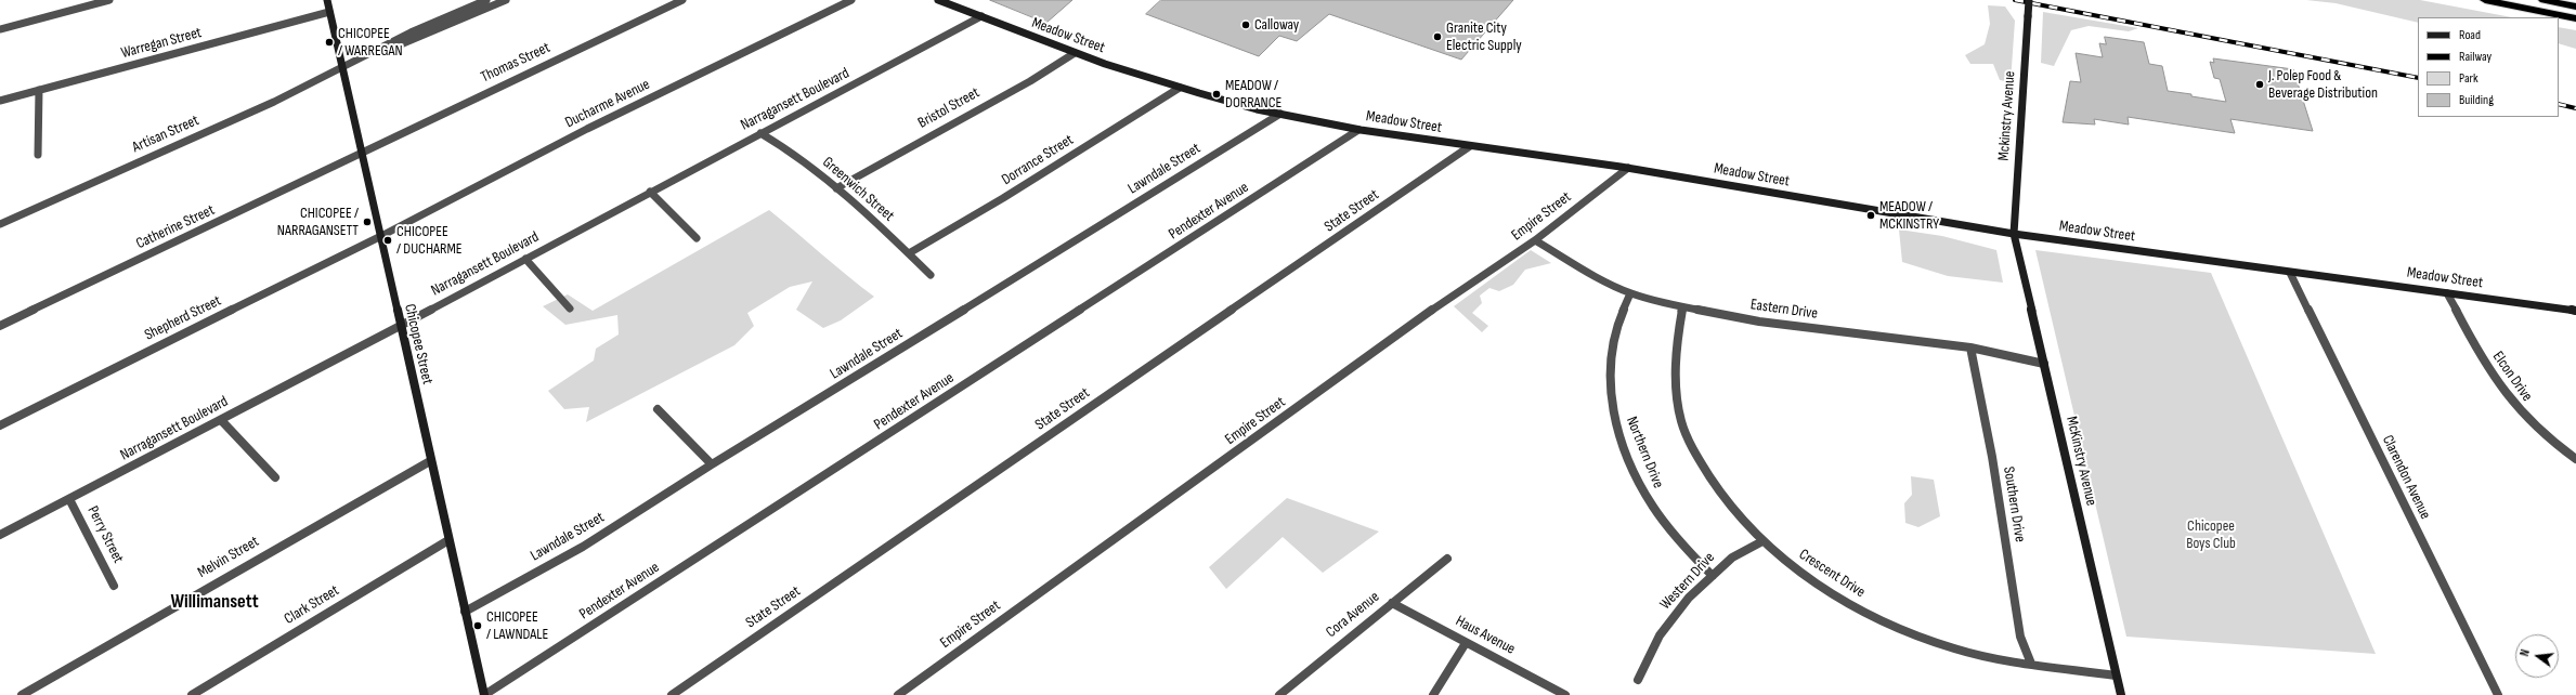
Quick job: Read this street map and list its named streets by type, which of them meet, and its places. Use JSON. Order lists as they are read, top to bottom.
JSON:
{
  "streets": {
    "main road": [
      "Meadow Street",
      "Mckinstry Avenue",
      "Chicopee Street",
      "McKinstry Avenue"
    ],
    "street": [
      "Warregan Street",
      "Thomas Street",
      "Narragansett Boulevard",
      "Ducharme Avenue",
      "Bristol Street",
      "Artisan Street",
      "Dorrance Street",
      "Lawndale Street",
      "Greenwich Street",
      "Pendexter Avenue",
      "State Street",
      "Empire Street",
      "Catherine Street",
      "Eastern Drive",
      "Shepherd Street",
      "Elcon Drive",
      "Northern Drive",
      "Clarendon Avenue",
      "Southern Drive",
      "Perry Street",
      "Melvin Street",
      "Crescent Drive",
      "Western Drive",
      "Clark Street",
      "Cora Avenue",
      "Haus Avenue"
    ]
  },
  "crossings": [
    ["Meadow Street", "Narragansett Boulevard"],
    ["Meadow Street", "Bristol Street"],
    ["Meadow Street", "Mckinstry Avenue"],
    ["Meadow Street", "Dorrance Street"],
    ["Meadow Street", "Lawndale Street"],
    ["Meadow Street", "Pendexter Avenue"],
    ["Meadow Street", "State Street"],
    ["Meadow Street", "Empire Street"],
    ["Meadow Street", "Elcon Drive"],
    ["Meadow Street", "McKinstry Avenue"],
    ["Meadow Street", "Clarendon Avenue"],
    ["Warregan Street", "Chicopee Street"],
    ["Thomas Street", "Catherine Street"],
    ["Thomas Street", "Chicopee Street"],
    ["Narragansett Boulevard", "Greenwich Street"],
    ["Narragansett Boulevard", "Chicopee Street"],
    ["Narragansett Boulevard", "Perry Street"],
    ["Ducharme Avenue", "Shepherd Street"],
    ["Ducharme Avenue", "Chicopee Street"],
    ["Bristol Street", "Greenwich Street"],
    ["Mckinstry Avenue", "McKinstry Avenue"],
    ["Artisan Street", "Chicopee Street"],
    ["Dorrance Street", "Greenwich Street"],
    ["Lawndale Street", "Chicopee Street"],
    ["Pendexter Avenue", "Chicopee Street"],
    ["Empire Street", "Eastern Drive"],
    ["Catherine Street", "Chicopee Street"],
    ["Eastern Drive", "Northern Drive"],
    ["Eastern Drive", "McKinstry Avenue"],
    ["Eastern Drive", "Southern Drive"],
    ["Eastern Drive", "Crescent Drive"],
    ["Shepherd Street", "Chicopee Street"],
    ["Chicopee Street", "Melvin Street"],
    ["Chicopee Street", "Clark Street"],
    ["Northern Drive", "Western Drive"],
    ["McKinstry Avenue", "Crescent Drive"],
    ["Southern Drive", "Crescent Drive"],
    ["Crescent Drive", "Western Drive"],
    ["Cora Avenue", "Haus Avenue"]
  ],
  "districts": ["Willimansett"],
  "parks": ["Chicopee Boys Club"],
  "places": [
    "Calloway",
    "Granite City Electric Supply",
    "CHICOPEE / WARREGAN",
    "J. Polep Food & Beverage Distribution",
    "MEADOW / DORRANCE",
    "MEADOW / MCKINSTRY",
    "CHICOPEE / NARRAGANSETT",
    "CHICOPEE / DUCHARME",
    "CHICOPEE / LAWNDALE"
  ],
  "legend": [
    "Road",
    "Railway",
    "Park",
    "Building"
  ],
  "north": "left"
}
